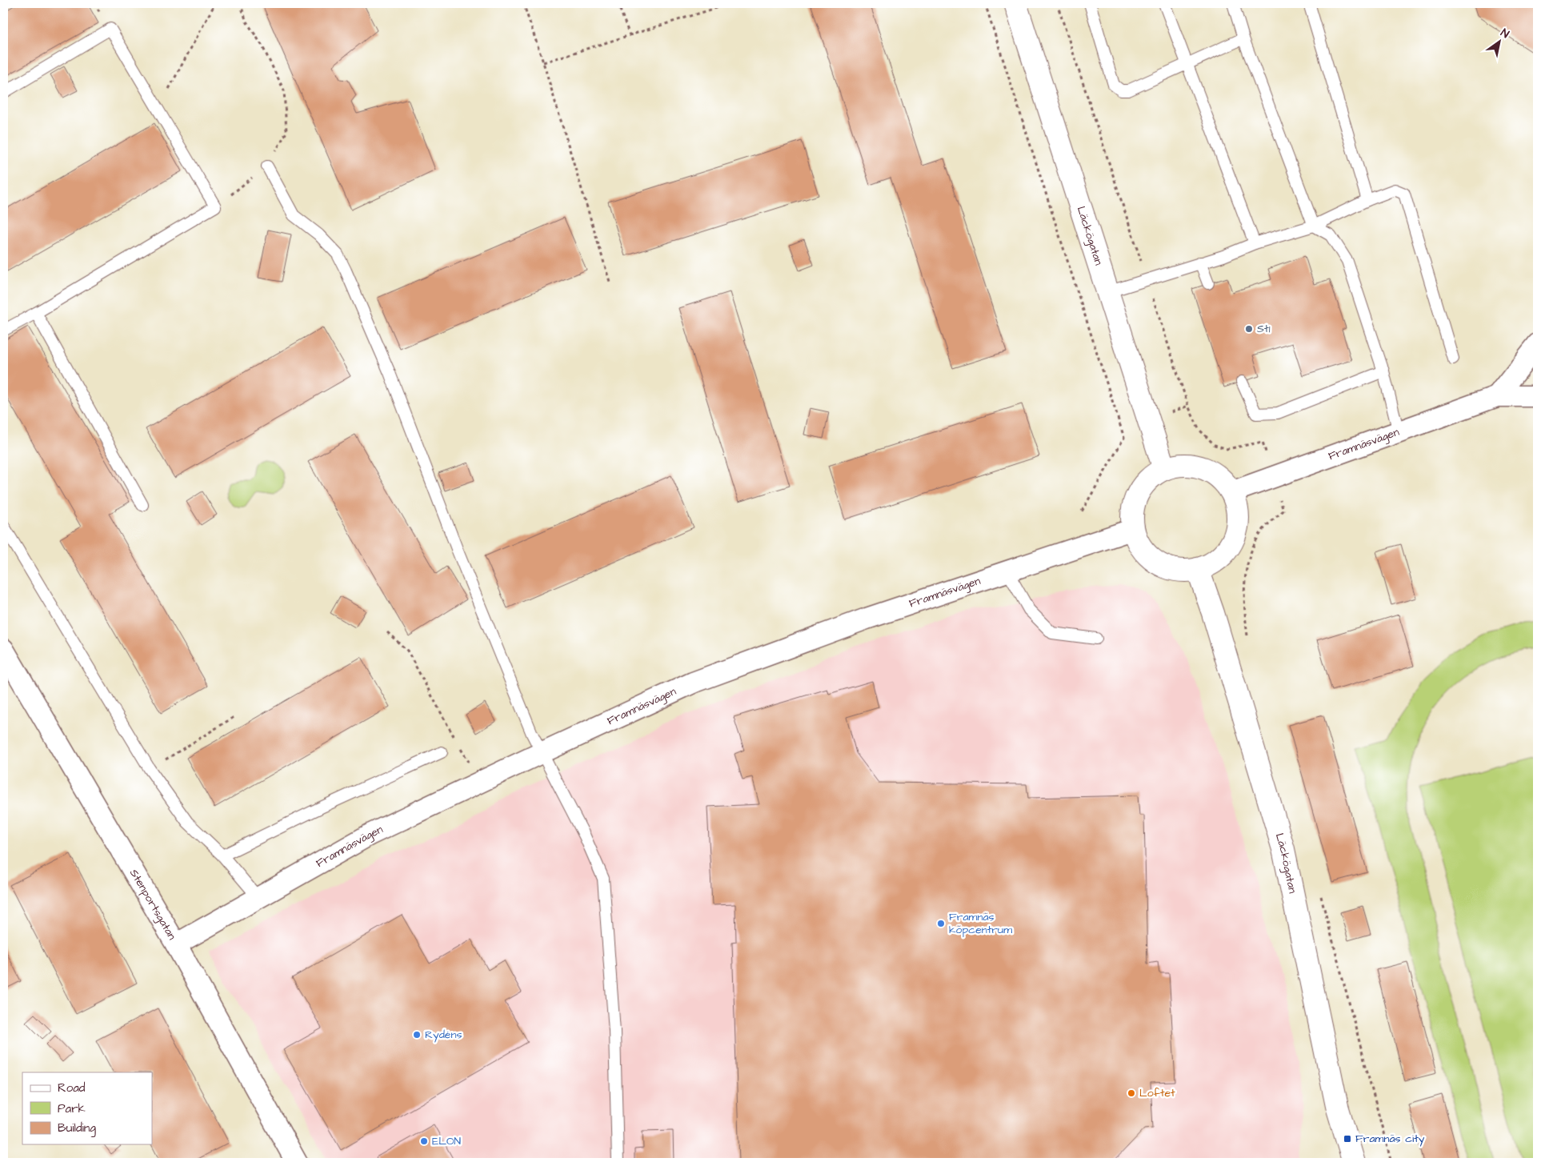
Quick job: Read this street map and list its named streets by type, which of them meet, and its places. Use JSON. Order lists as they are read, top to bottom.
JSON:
{
  "streets": {
    "main road": ["Läckögatan"],
    "street": ["Framnäsvägen", "Stenportsgatan"]
  },
  "crossings": [
    ["Läckögatan", "Framnäsvägen"],
    ["Framnäsvägen", "Stenportsgatan"]
  ],
  "places": {
    "other": [
      "St1",
      "Framnäs köpcentrum",
      "Rydéns",
      "Loftet",
      "ELON"
    ],
    "transit": ["Framnäs city"]
  },
  "legend": ["Road", "Park", "Building"],
  "north": "top right"
}
